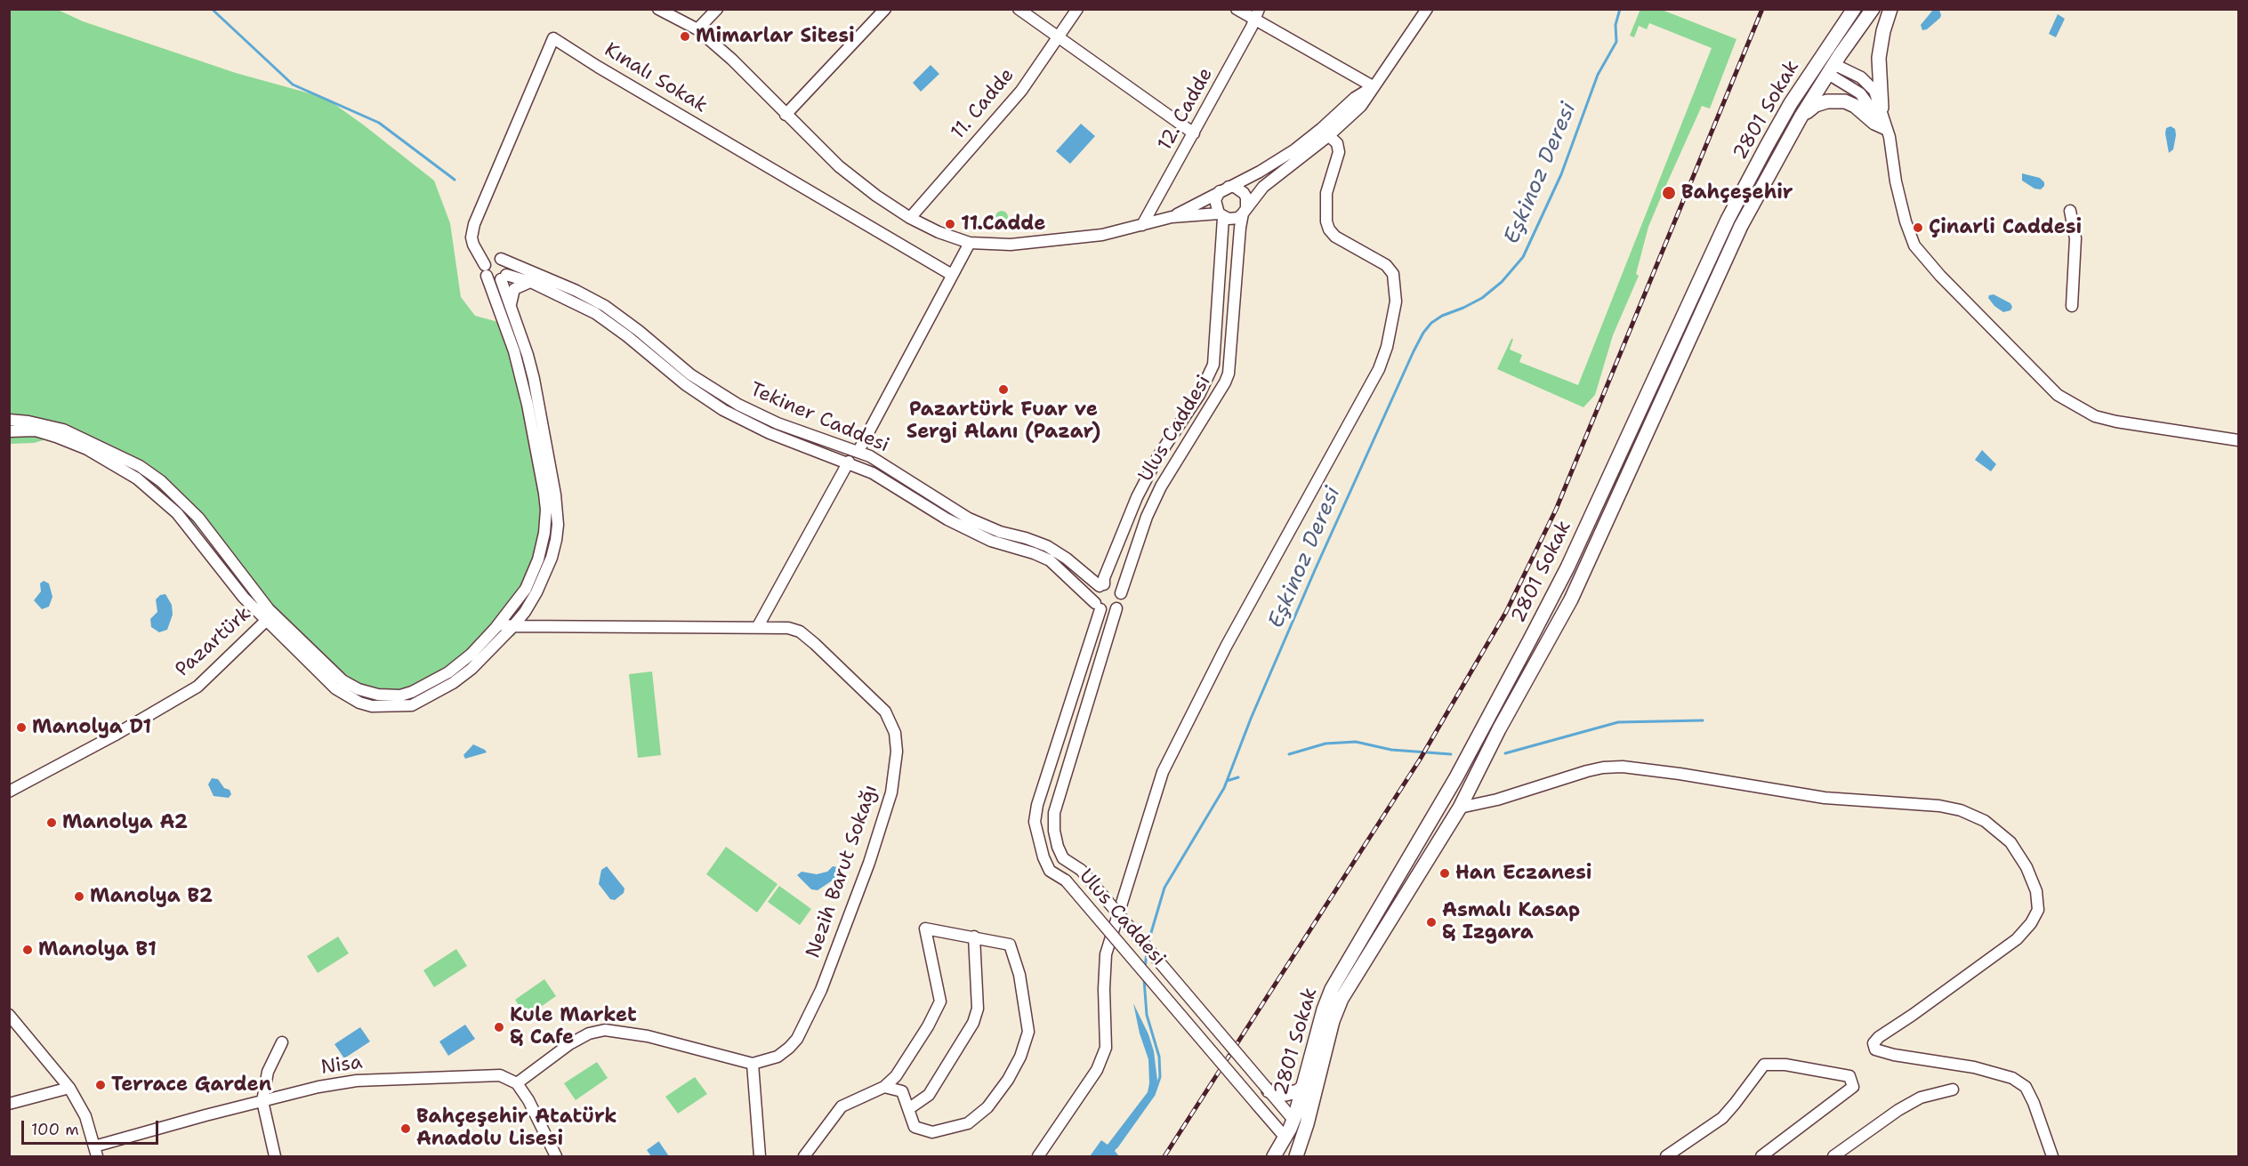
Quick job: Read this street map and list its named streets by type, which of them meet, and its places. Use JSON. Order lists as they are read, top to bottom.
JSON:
{
  "streets": {
    "main road": ["2801 Sokak"],
    "street": [
      "Kınalı Sokak",
      "11. Cadde",
      "12. Cadde",
      "Tekiner Caddesi",
      "Ulus Caddesi",
      "Pazartürk",
      "Nezih Barut Sokağı",
      "Nisa"
    ]
  },
  "crossings": [
    ["Kınalı Sokak", "Tekiner Caddesi"],
    ["2801 Sokak", "Ulus Caddesi"],
    ["Tekiner Caddesi", "Ulus Caddesi"]
  ],
  "water": ["Eşkinoz Deresi"],
  "places": [
    "Mimarlar Sitesi",
    "Bahçeşehir",
    "11.Cadde",
    "Çinarli Caddesi",
    "Pazartürk Fuar ve Sergi Alanı (Pazar)",
    "Manolya D1",
    "Manolya A2",
    "Han Eczanesi",
    "Manolya B2",
    "Asmalı Kasap & Izgara",
    "Manolya B1",
    "Kule Market & Cafe",
    "Terrace Garden",
    "Bahçeşehir Atatürk Anadolu Lisesi"
  ],
  "scale_bar": "100 m"
}
